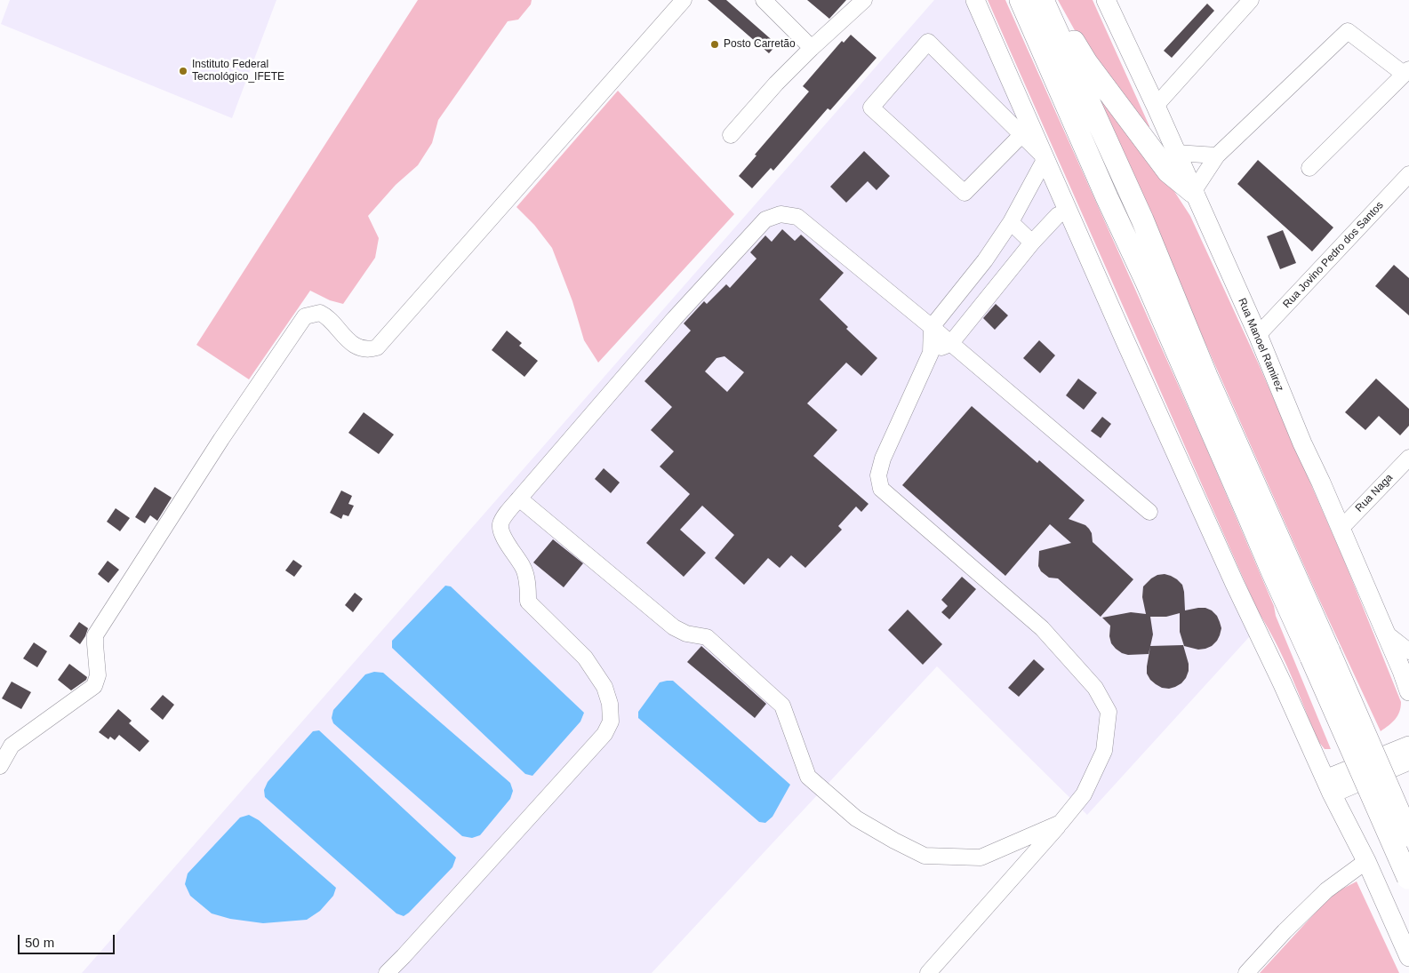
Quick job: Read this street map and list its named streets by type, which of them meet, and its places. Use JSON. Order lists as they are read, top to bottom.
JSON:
{
  "streets": {
    "main road": ["Rua Manoel Ramirez"],
    "street": ["Rua Jovino Pedro dos Santos", "Rua Naga"]
  },
  "crossings": [
    ["Rua Jovino Pedro dos Santos", "Rua Manoel Ramirez"],
    ["Rua Manoel Ramirez", "Rua Naga"]
  ],
  "places": ["Posto Carretão", "Instituto Federal Tecnológico_IFETE"],
  "scale_bar": "50 m"
}
